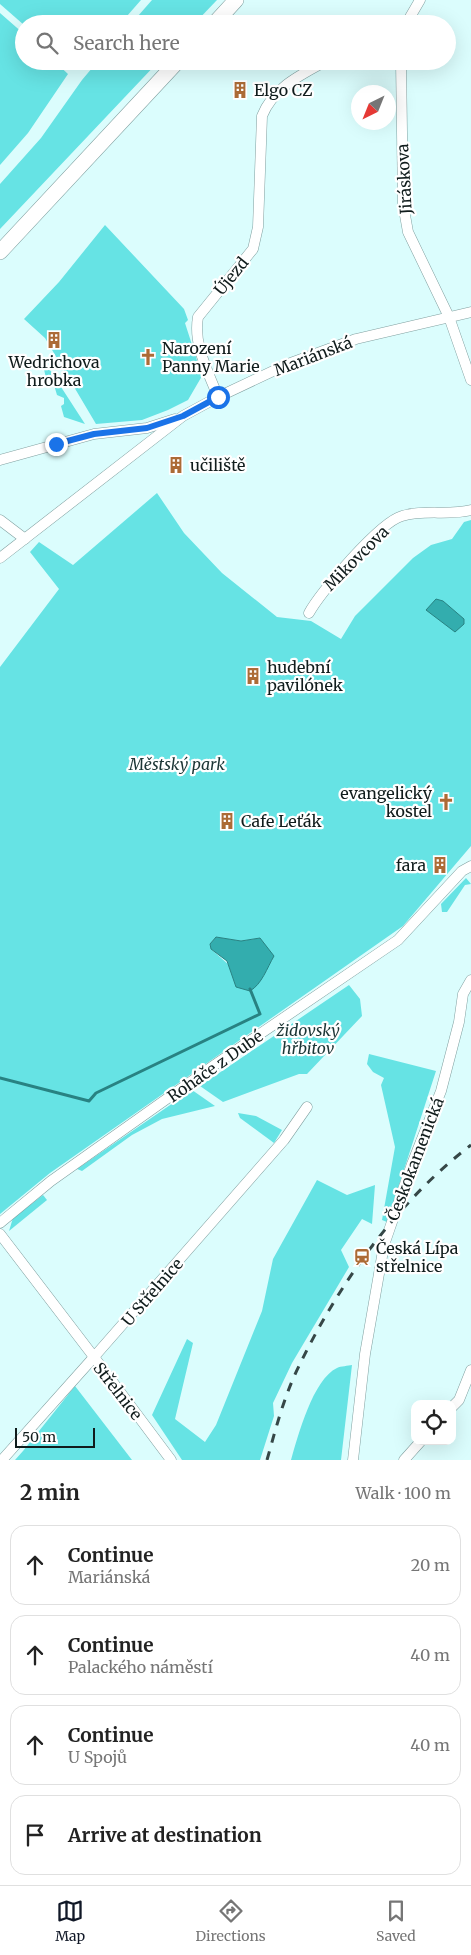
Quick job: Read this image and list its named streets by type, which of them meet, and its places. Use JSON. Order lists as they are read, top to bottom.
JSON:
{
  "streets": {
    "street": [
      "Jiráskova",
      "Újezd",
      "Mariánská",
      "Mikovcova",
      "Roháče z Dubé",
      "Českokamenická",
      "U Střelnice",
      "Střelnice"
    ]
  },
  "crossings": [
    ["Jiráskova", "Mariánská"],
    ["Újezd", "Mariánská"],
    ["U Střelnice", "Střelnice"]
  ],
  "parks": ["Městský park", "židovský hřbitov"],
  "places": {
    "building": [
      "Elgo CZ",
      "Wedrichova hrobka",
      "učiliště",
      "hudební pavilónek",
      "Cafe Leťák",
      "fara"
    ],
    "church": ["Narození Panny Marie", "evangelický kostel"],
    "station": ["Česká Lípa střelnice"]
  },
  "scale_bar": "50 m",
  "north": "bottom left",
  "page": {
    "search": "Search here",
    "scale": "50 m",
    "heading": ["2 min", "Walk · 100 m"],
    "list": [
      ["Continue", "Mariánská", "20 m"],
      ["Continue", "Palackého náměstí", "40 m"],
      ["Continue", "U Spojů", "40 m"],
      "Arrive at destination"
    ],
    "nav": ["Map", "Directions", "Saved"]
  }
}
